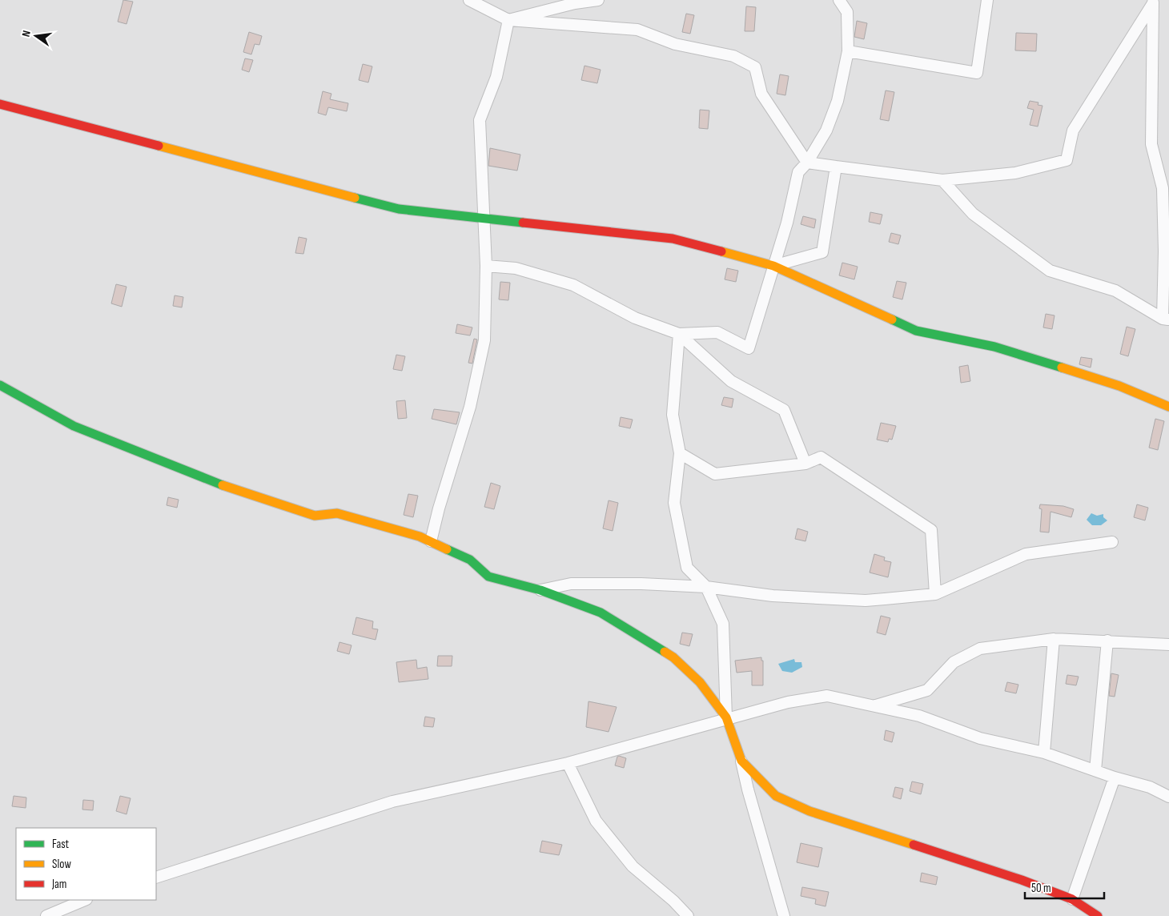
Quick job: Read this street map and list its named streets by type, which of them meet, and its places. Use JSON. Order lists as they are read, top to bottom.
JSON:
{
  "legend": ["Fast", "Slow", "Jam"],
  "scale_bar": "50 m",
  "north": "left"
}
